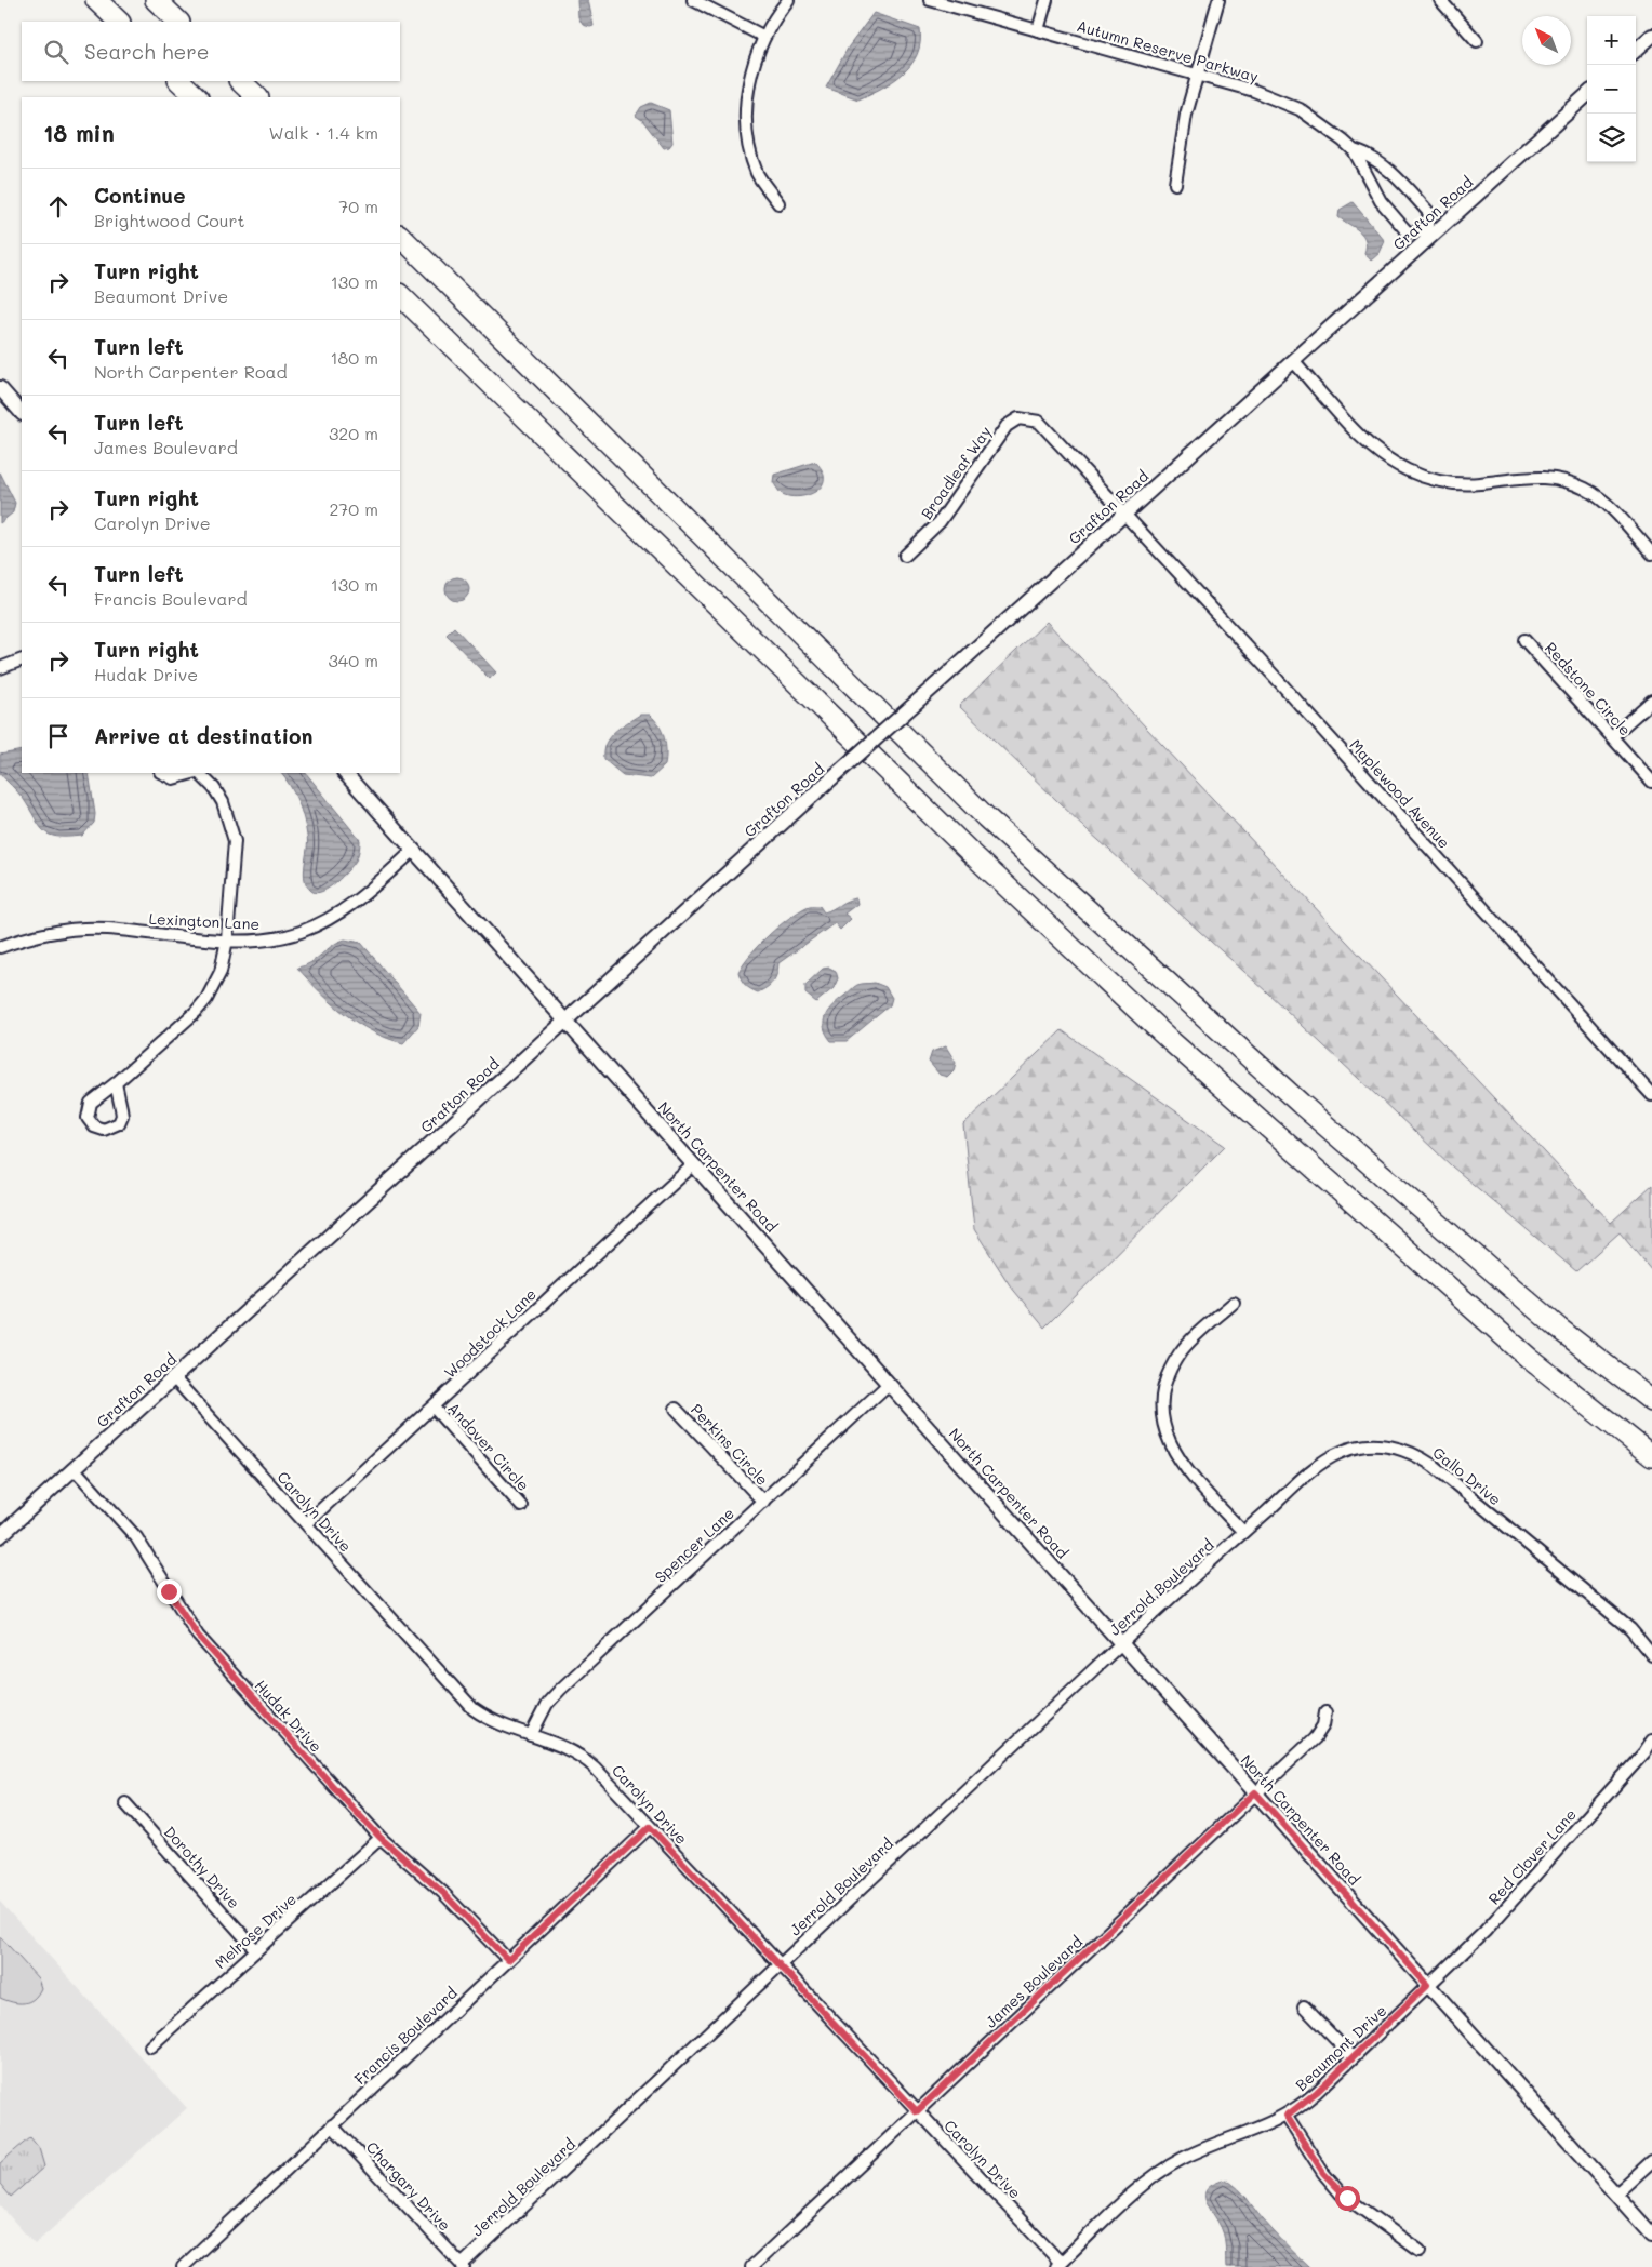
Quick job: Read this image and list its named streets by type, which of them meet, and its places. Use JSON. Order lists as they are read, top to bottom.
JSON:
{
  "streets": {
    "street": [
      "Autumn Reserve Parkway",
      "Grafton Road",
      "Broadleaf Way",
      "Redstone Circle",
      "Maplewood Avenue",
      "Lexington Lane",
      "North Carpenter Road",
      "Woodstock Lane",
      "Perkins Circle",
      "Andover Circle",
      "Gallo Drive",
      "Carolyn Drive",
      "Spencer Lane",
      "Jerrold Boulevard",
      "Hudak Drive",
      "Red Clover Lane",
      "Dorothy Drive",
      "Melrose Drive",
      "James Boulevard",
      "Francis Boulevard",
      "Beaumont Drive",
      "Chargary Drive"
    ]
  },
  "crossings": [
    ["Autumn Reserve Parkway", "Grafton Road"],
    ["Grafton Road", "Broadleaf Way"],
    ["Grafton Road", "Maplewood Avenue"],
    ["Grafton Road", "North Carpenter Road"],
    ["Grafton Road", "Carolyn Drive"],
    ["Grafton Road", "Hudak Drive"],
    ["Broadleaf Way", "Maplewood Avenue"],
    ["Lexington Lane", "North Carpenter Road"],
    ["North Carpenter Road", "Woodstock Lane"],
    ["North Carpenter Road", "Spencer Lane"],
    ["North Carpenter Road", "Jerrold Boulevard"],
    ["North Carpenter Road", "Red Clover Lane"],
    ["North Carpenter Road", "James Boulevard"],
    ["North Carpenter Road", "Beaumont Drive"],
    ["Woodstock Lane", "Andover Circle"],
    ["Woodstock Lane", "Carolyn Drive"],
    ["Perkins Circle", "Spencer Lane"],
    ["Gallo Drive", "Jerrold Boulevard"],
    ["Carolyn Drive", "Spencer Lane"],
    ["Carolyn Drive", "Jerrold Boulevard"],
    ["Carolyn Drive", "James Boulevard"],
    ["Carolyn Drive", "Francis Boulevard"],
    ["Carolyn Drive", "Beaumont Drive"],
    ["Jerrold Boulevard", "Chargary Drive"],
    ["Hudak Drive", "Melrose Drive"],
    ["Hudak Drive", "Francis Boulevard"],
    ["Red Clover Lane", "Beaumont Drive"],
    ["Dorothy Drive", "Melrose Drive"],
    ["Francis Boulevard", "Chargary Drive"]
  ],
  "north": "top left",
  "page": {
    "map_buttons": ["+", "−"],
    "search": "Search here",
    "heading": ["18 min", "Walk · 1.4 km"],
    "list": [
      ["Continue", "Brightwood Court", "70 m"],
      ["Turn right", "Beaumont Drive", "130 m"],
      ["Turn left", "North Carpenter Road", "180 m"],
      ["Turn left", "James Boulevard", "320 m"],
      ["Turn right", "Carolyn Drive", "270 m"],
      ["Turn left", "Francis Boulevard", "130 m"],
      ["Turn right", "Hudak Drive", "340 m"],
      "Arrive at destination"
    ]
  }
}
